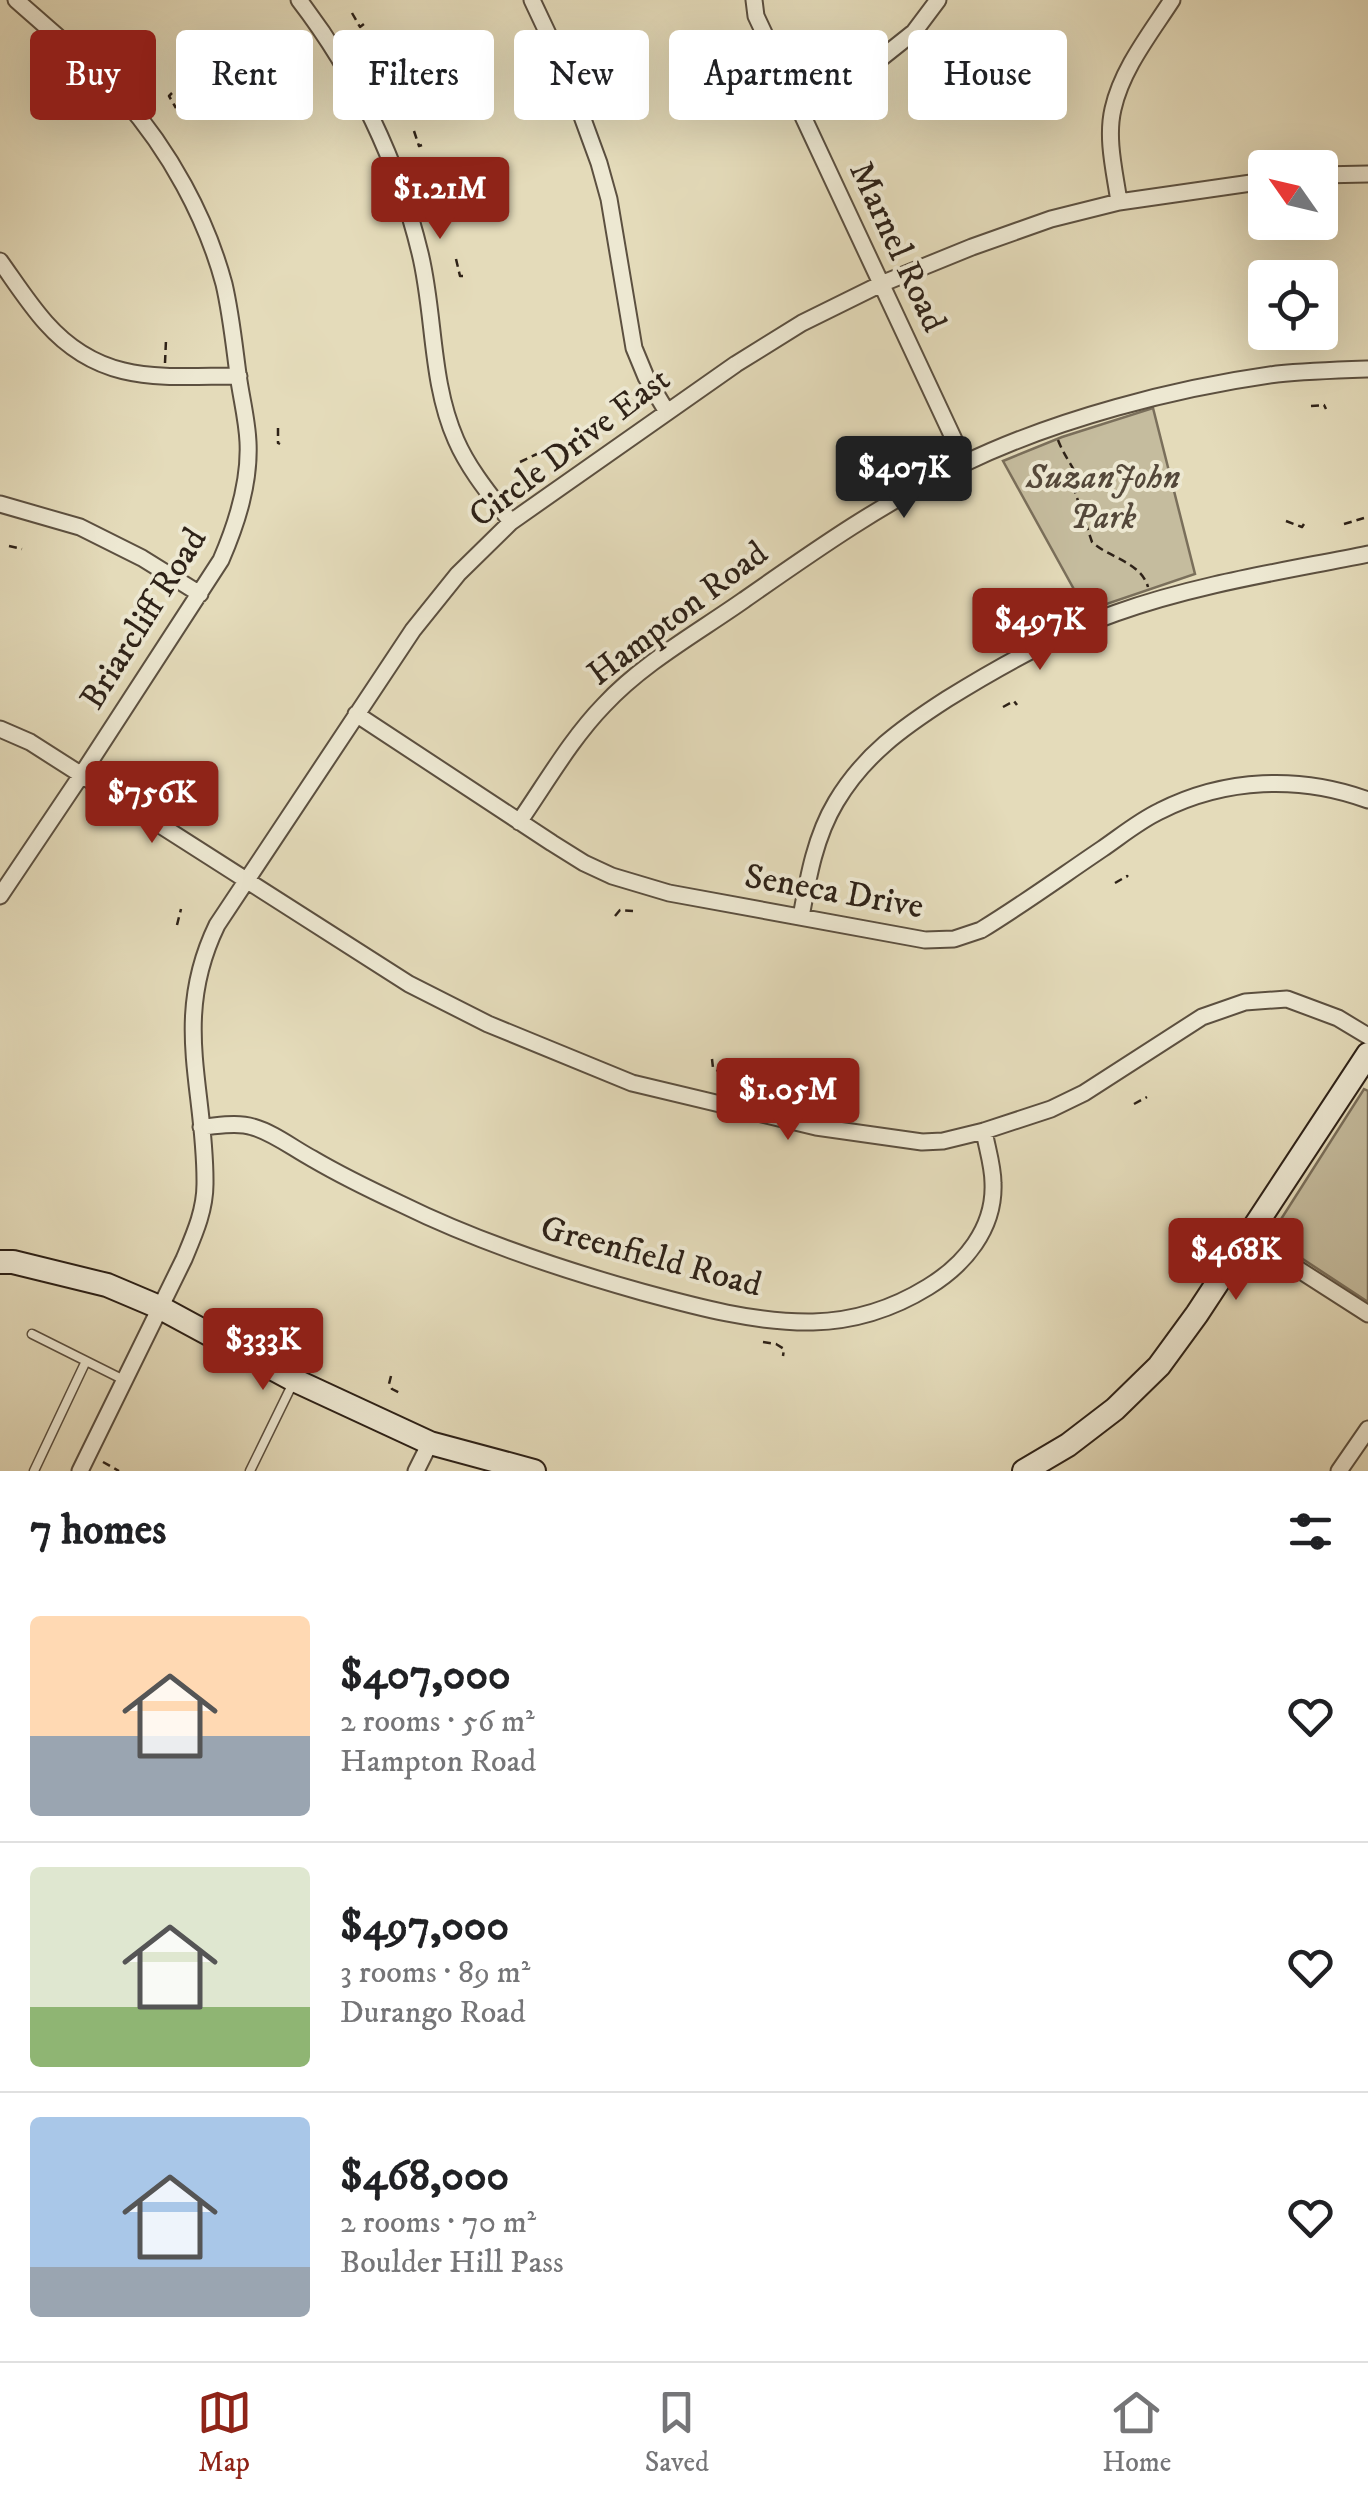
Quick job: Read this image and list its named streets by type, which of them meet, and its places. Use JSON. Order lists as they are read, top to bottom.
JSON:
{
  "streets": {
    "street": [
      "Marnel Road",
      "Circle Drive East",
      "Hampton Road",
      "Briarcliff Road",
      "Seneca Drive",
      "Greenfield Road"
    ]
  },
  "crossings": [
    ["Marnel Road", "Circle Drive East"],
    ["Marnel Road", "Hampton Road"],
    ["Circle Drive East", "Seneca Drive"],
    ["Circle Drive East", "Greenfield Road"],
    ["Hampton Road", "Seneca Drive"]
  ],
  "parks": ["SuzanJohn Park"],
  "north": "top left",
  "page": {
    "chip": [
      "Buy",
      "Rent",
      "Filters",
      "New",
      "Apartment",
      "House"
    ],
    "price": [
      "$1.21M",
      "$407K",
      "$497K",
      "$756K",
      "$1.05M",
      "$468K",
      "$333K"
    ],
    "heading": "7 homes",
    "list": [
      {
        "name": "$407,000",
        "note": "2 rooms · 56 m² · Hampton Road"
      },
      {
        "name": "$497,000",
        "note": "3 rooms · 89 m² · Durango Road"
      },
      {
        "name": "$468,000",
        "note": "2 rooms · 70 m² · Boulder Hill Pass"
      }
    ],
    "tabs": ["Map", "Saved", "Home"]
  }
}
